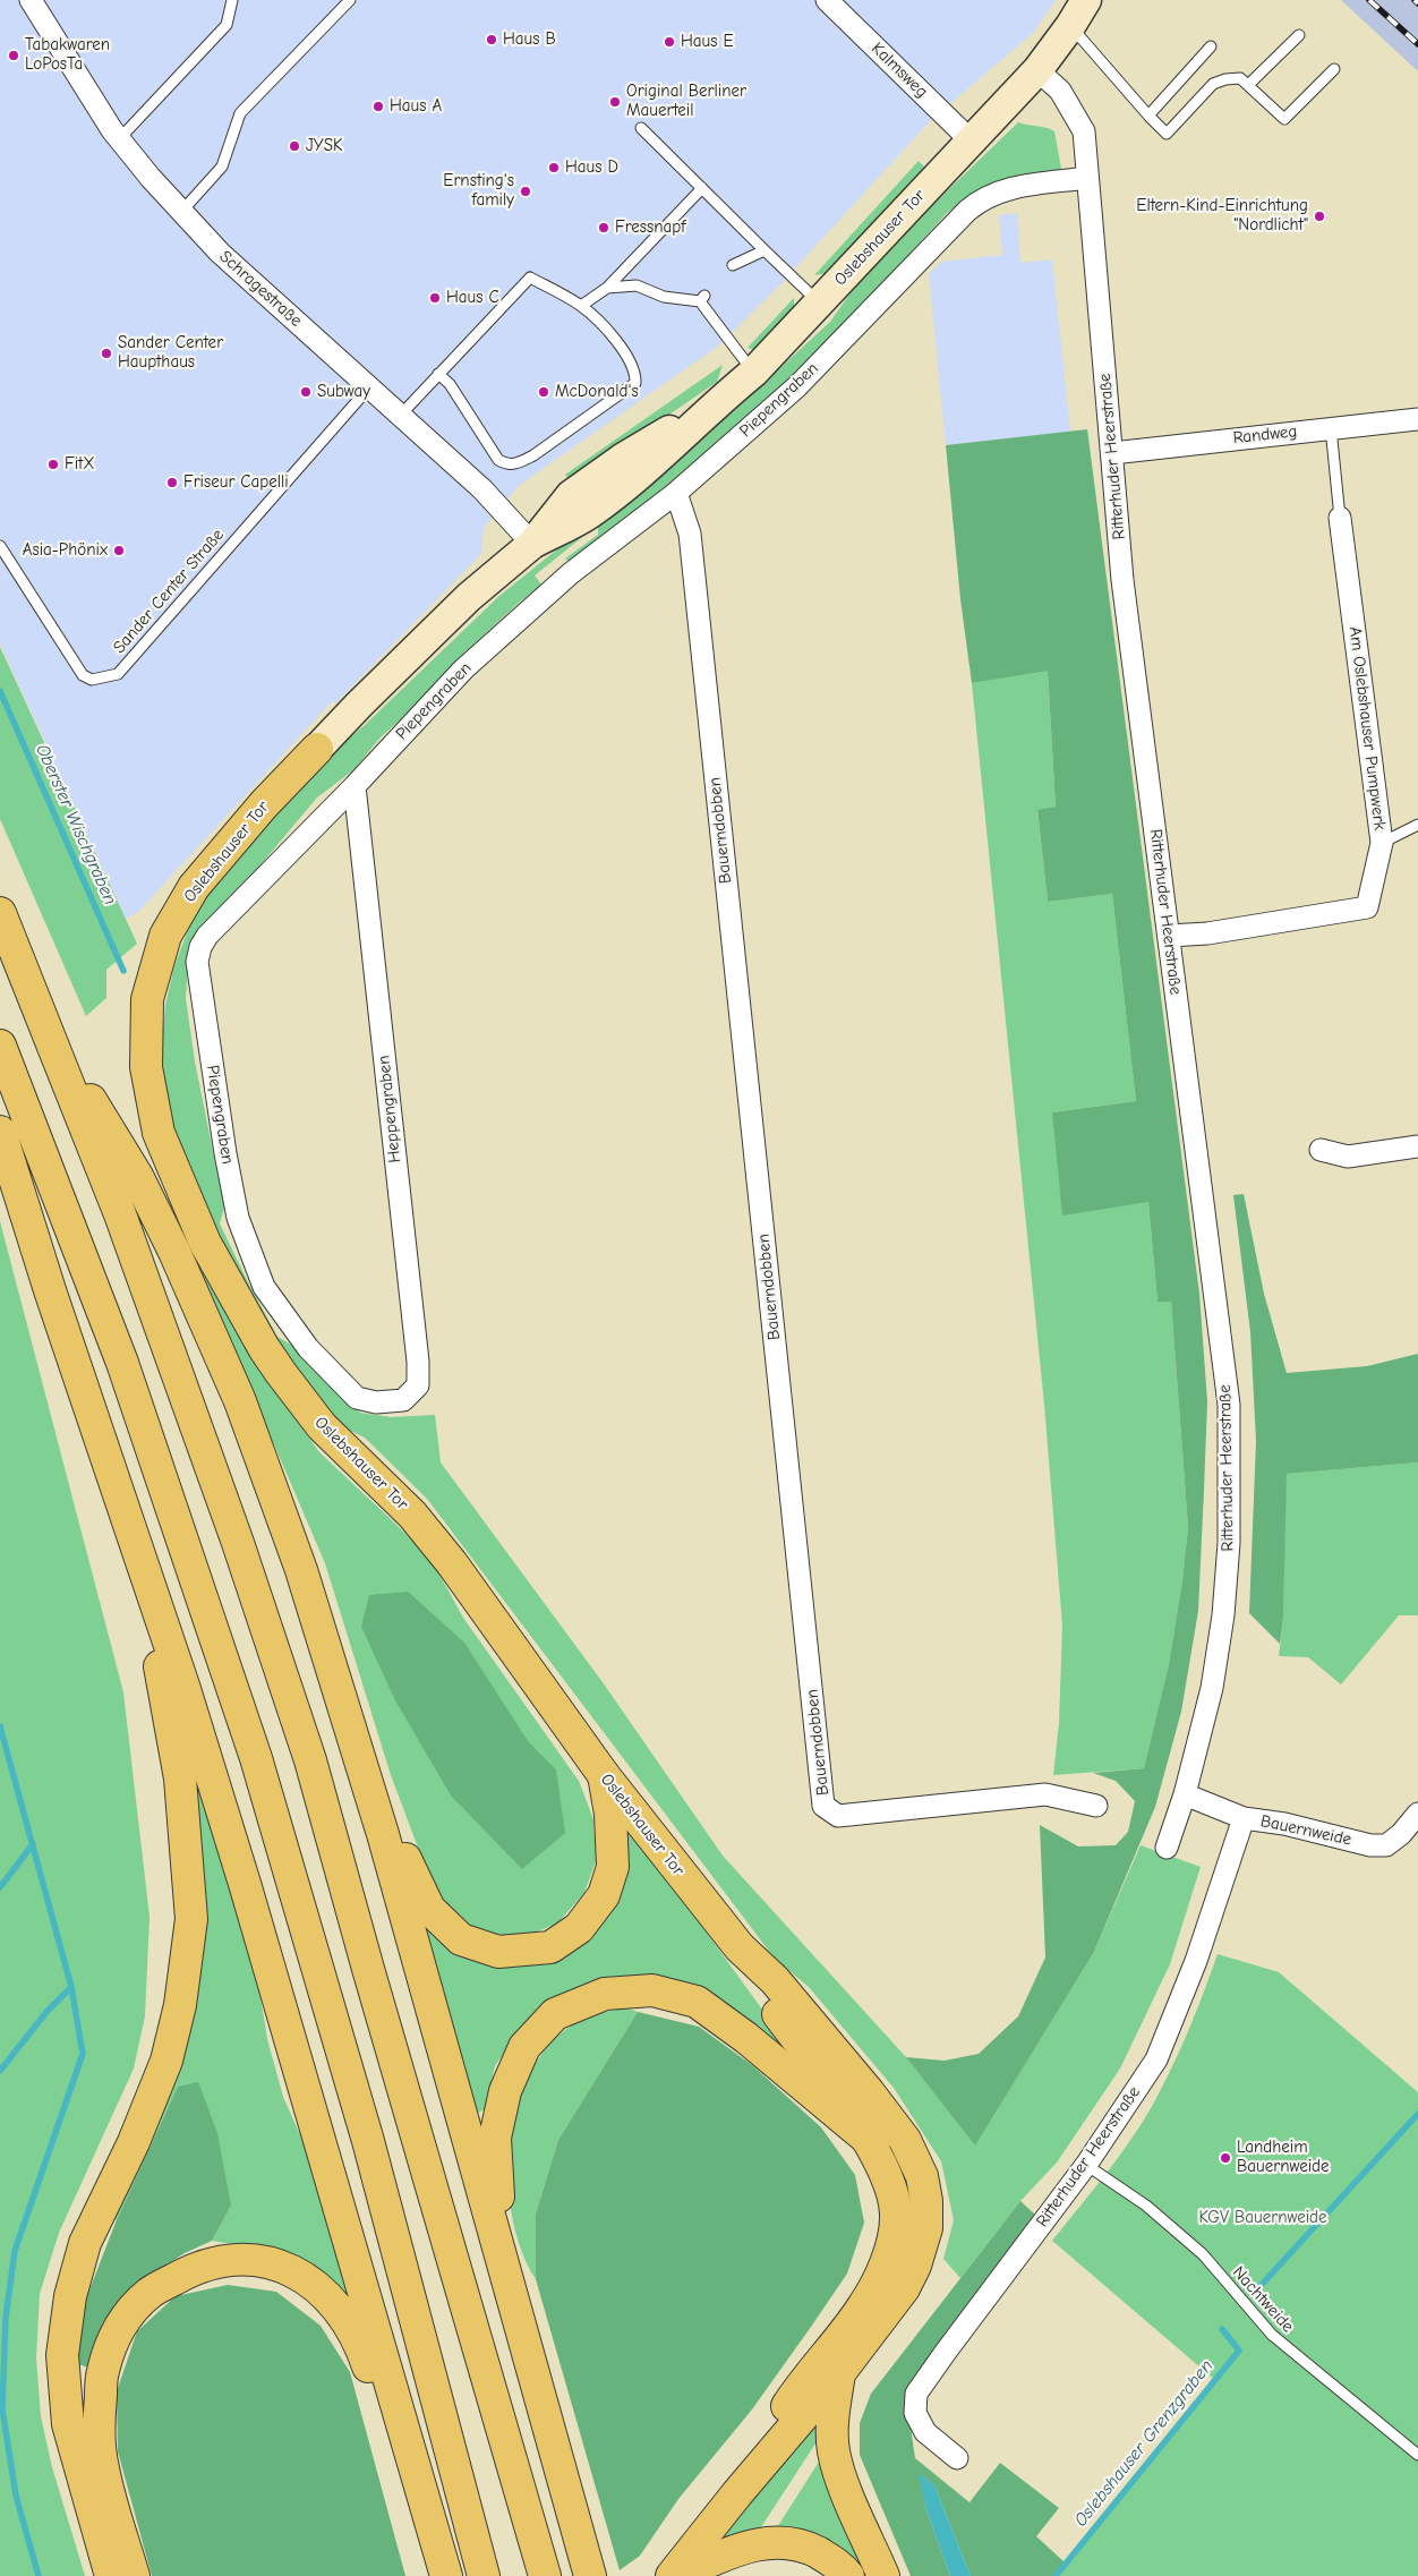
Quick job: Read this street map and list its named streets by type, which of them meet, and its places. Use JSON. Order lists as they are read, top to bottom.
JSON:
{
  "streets": {
    "highway": ["Oslebshauser Tor"],
    "street": [
      "Kalmsweg",
      "Schragestraße",
      "Piepengraben",
      "Randweg",
      "Ritterhuder Heerstraße",
      "Am Oslebshauser Pumpwerk",
      "Bauerndobben",
      "Heppengraben",
      "Bauernweide"
    ],
    "lane": ["Sander Center Straße", "Nachtweide"]
  },
  "crossings": [
    ["Kalmsweg", "Oslebshauser Tor"],
    ["Oslebshauser Tor", "Schragestraße"],
    ["Oslebshauser Tor", "Ritterhuder Heerstraße"],
    ["Schragestraße", "Sander Center Straße"],
    ["Piepengraben", "Ritterhuder Heerstraße"],
    ["Piepengraben", "Bauerndobben"],
    ["Piepengraben", "Heppengraben"],
    ["Randweg", "Ritterhuder Heerstraße"],
    ["Ritterhuder Heerstraße", "Am Oslebshauser Pumpwerk"],
    ["Ritterhuder Heerstraße", "Bauernweide"],
    ["Ritterhuder Heerstraße", "Nachtweide"]
  ],
  "water": ["Oberster Wischgraben", "Oslebshauser Grenzgraben"],
  "parks": ["KGV Bauernweide"],
  "places": [
    "Haus B",
    "Haus E",
    "Tabakwaren LoPosTa",
    "Original Berliner Mauerteil",
    "Haus A",
    "JYSK",
    "Haus D",
    "Ernsting's family",
    "Eltern-Kind-Einrichtung \"Nordlicht\"",
    "Fressnapf",
    "Haus C",
    "Sander Center Haupthaus",
    "Subway",
    "McDonald's",
    "FitX",
    "Friseur Capelli",
    "Asia-Phönix",
    "Landheim Bauernweide"
  ]
}
